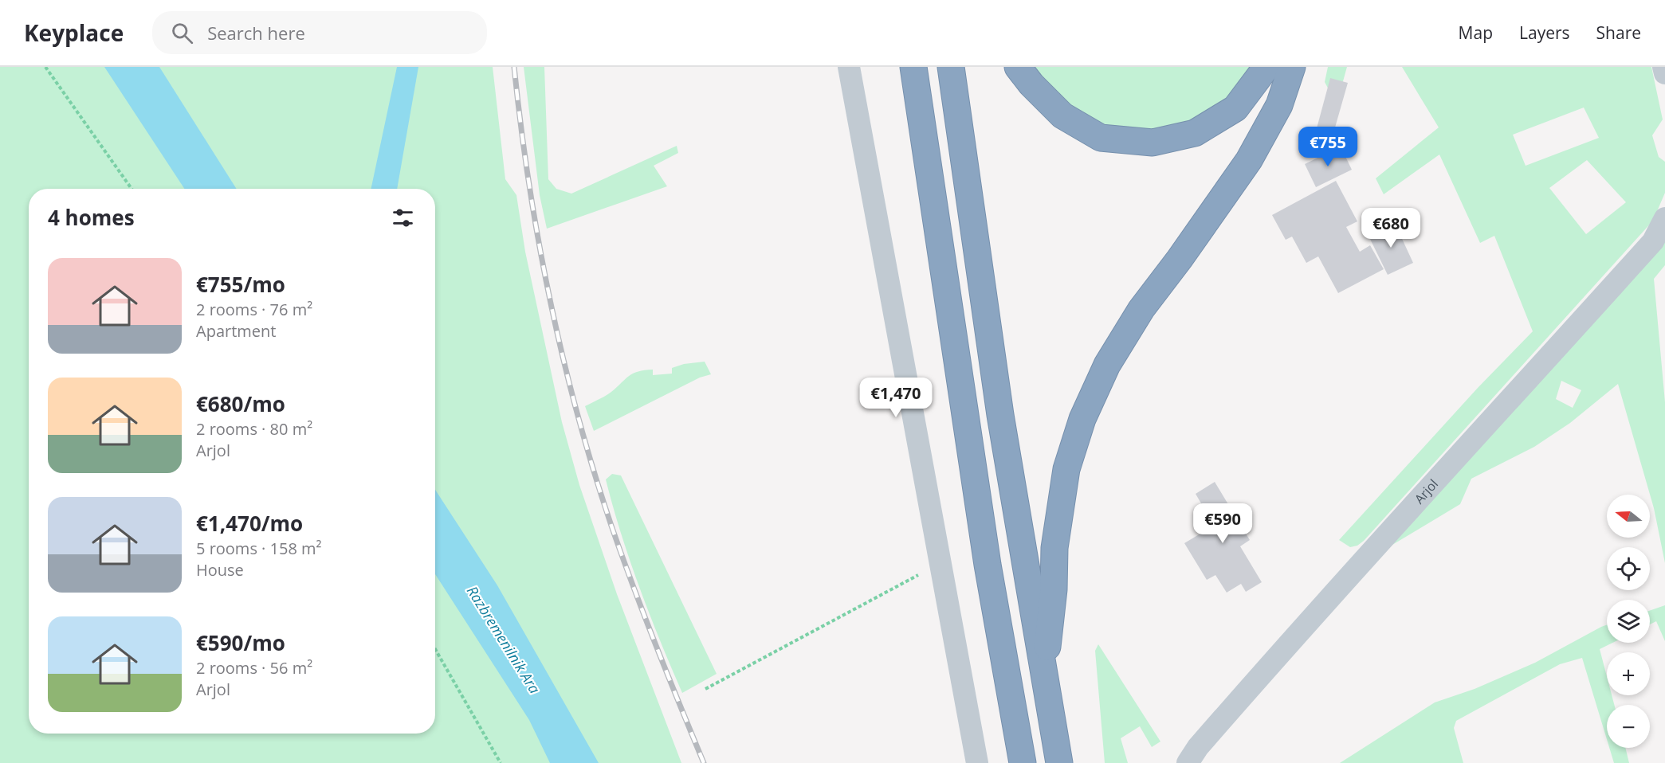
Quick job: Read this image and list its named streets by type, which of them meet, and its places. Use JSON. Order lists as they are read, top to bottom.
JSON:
{
  "streets": {
    "street": ["Arjol"]
  },
  "water": ["Razbremenilnik Ara"],
  "north": "left",
  "page": {
    "header": "Keyplace",
    "search": "Search here",
    "nav": ["Map", "Layers", "Share"],
    "price": [
      "€755",
      "€680",
      "€1,470",
      "€590"
    ],
    "heading": "4 homes",
    "list": [
      {
        "name": "€755/mo",
        "note": "2 rooms · 76 m² · Apartment"
      },
      {
        "name": "€680/mo",
        "note": "2 rooms · 80 m² · Arjol"
      },
      {
        "name": "€1,470/mo",
        "note": "5 rooms · 158 m² · House"
      },
      {
        "name": "€590/mo",
        "note": "2 rooms · 56 m² · Arjol"
      }
    ],
    "map_buttons": ["+", "−"]
  }
}
